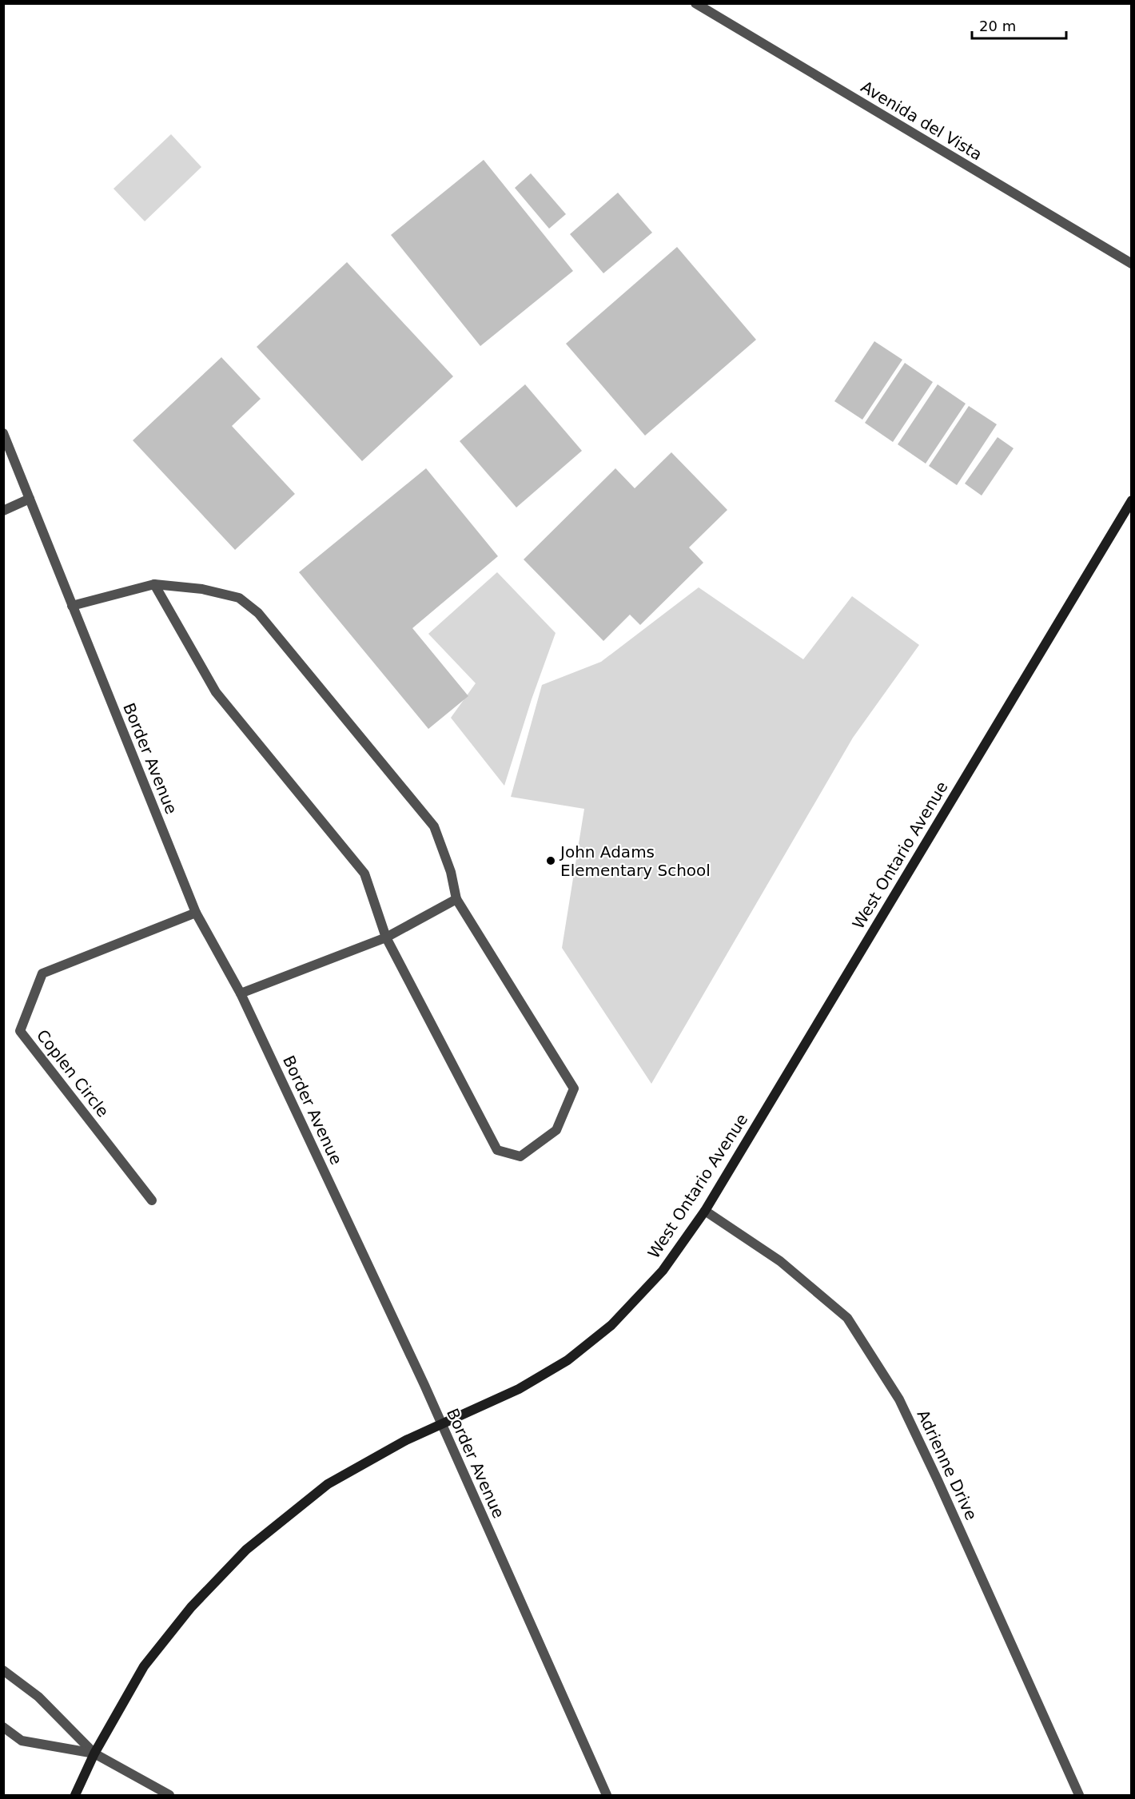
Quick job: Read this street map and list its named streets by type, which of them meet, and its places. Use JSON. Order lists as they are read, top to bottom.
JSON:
{
  "streets": {
    "main road": ["West Ontario Avenue"],
    "street": [
      "Avenida del Vista",
      "Border Avenue",
      "Coplen Circle",
      "Adrienne Drive"
    ]
  },
  "crossings": [
    ["Border Avenue", "West Ontario Avenue"],
    ["Border Avenue", "Coplen Circle"],
    ["West Ontario Avenue", "Adrienne Drive"]
  ],
  "places": ["John Adams Elementary School"],
  "scale_bar": "20 m"
}
